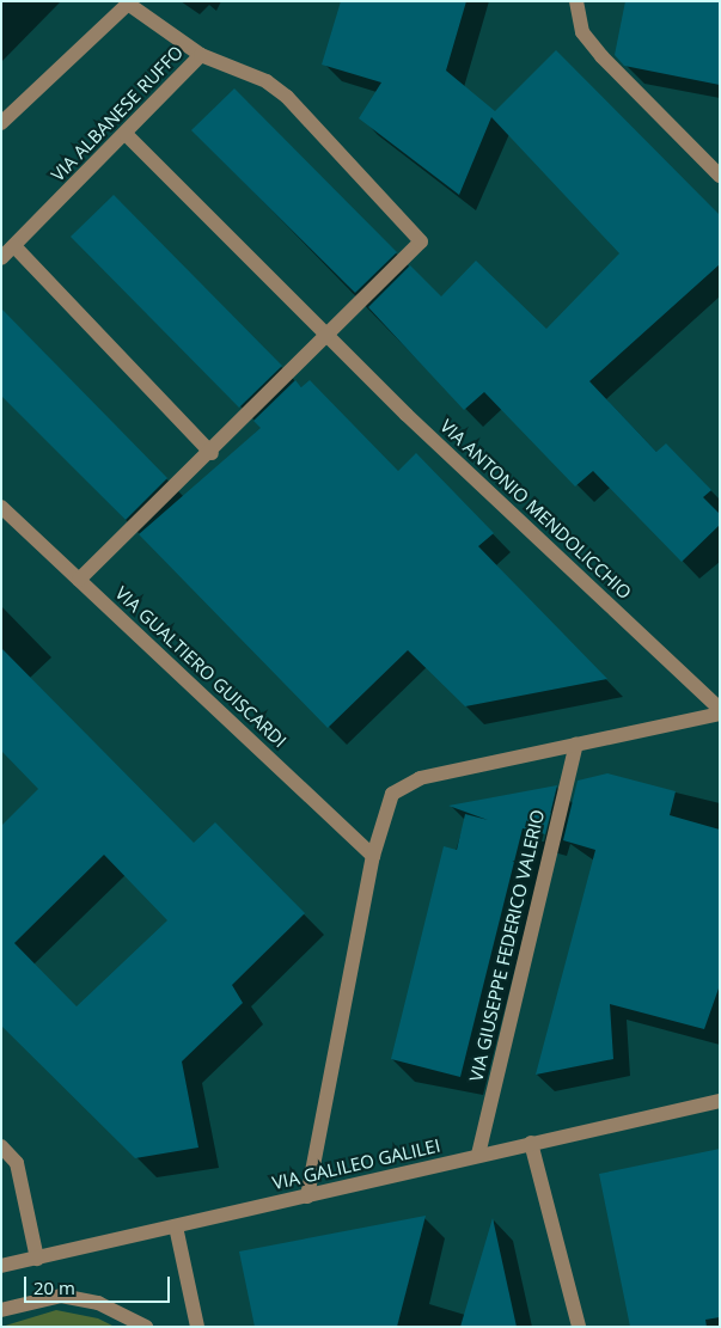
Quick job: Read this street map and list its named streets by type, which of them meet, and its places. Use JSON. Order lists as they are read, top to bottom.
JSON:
{
  "streets": {
    "street": [
      "VIA ALBANESE RUFFO",
      "VIA ANTONIO MENDOLICCHIO",
      "VIA GUALTIERO GUISCARDI",
      "VIA GIUSEPPE FEDERICO VALERIO",
      "VIA GALILEO GALILEI"
    ]
  },
  "crossings": [
    ["VIA ALBANESE RUFFO", "VIA ANTONIO MENDOLICCHIO"],
    ["VIA GIUSEPPE FEDERICO VALERIO", "VIA GALILEO GALILEI"]
  ],
  "scale_bar": "20 m"
}
